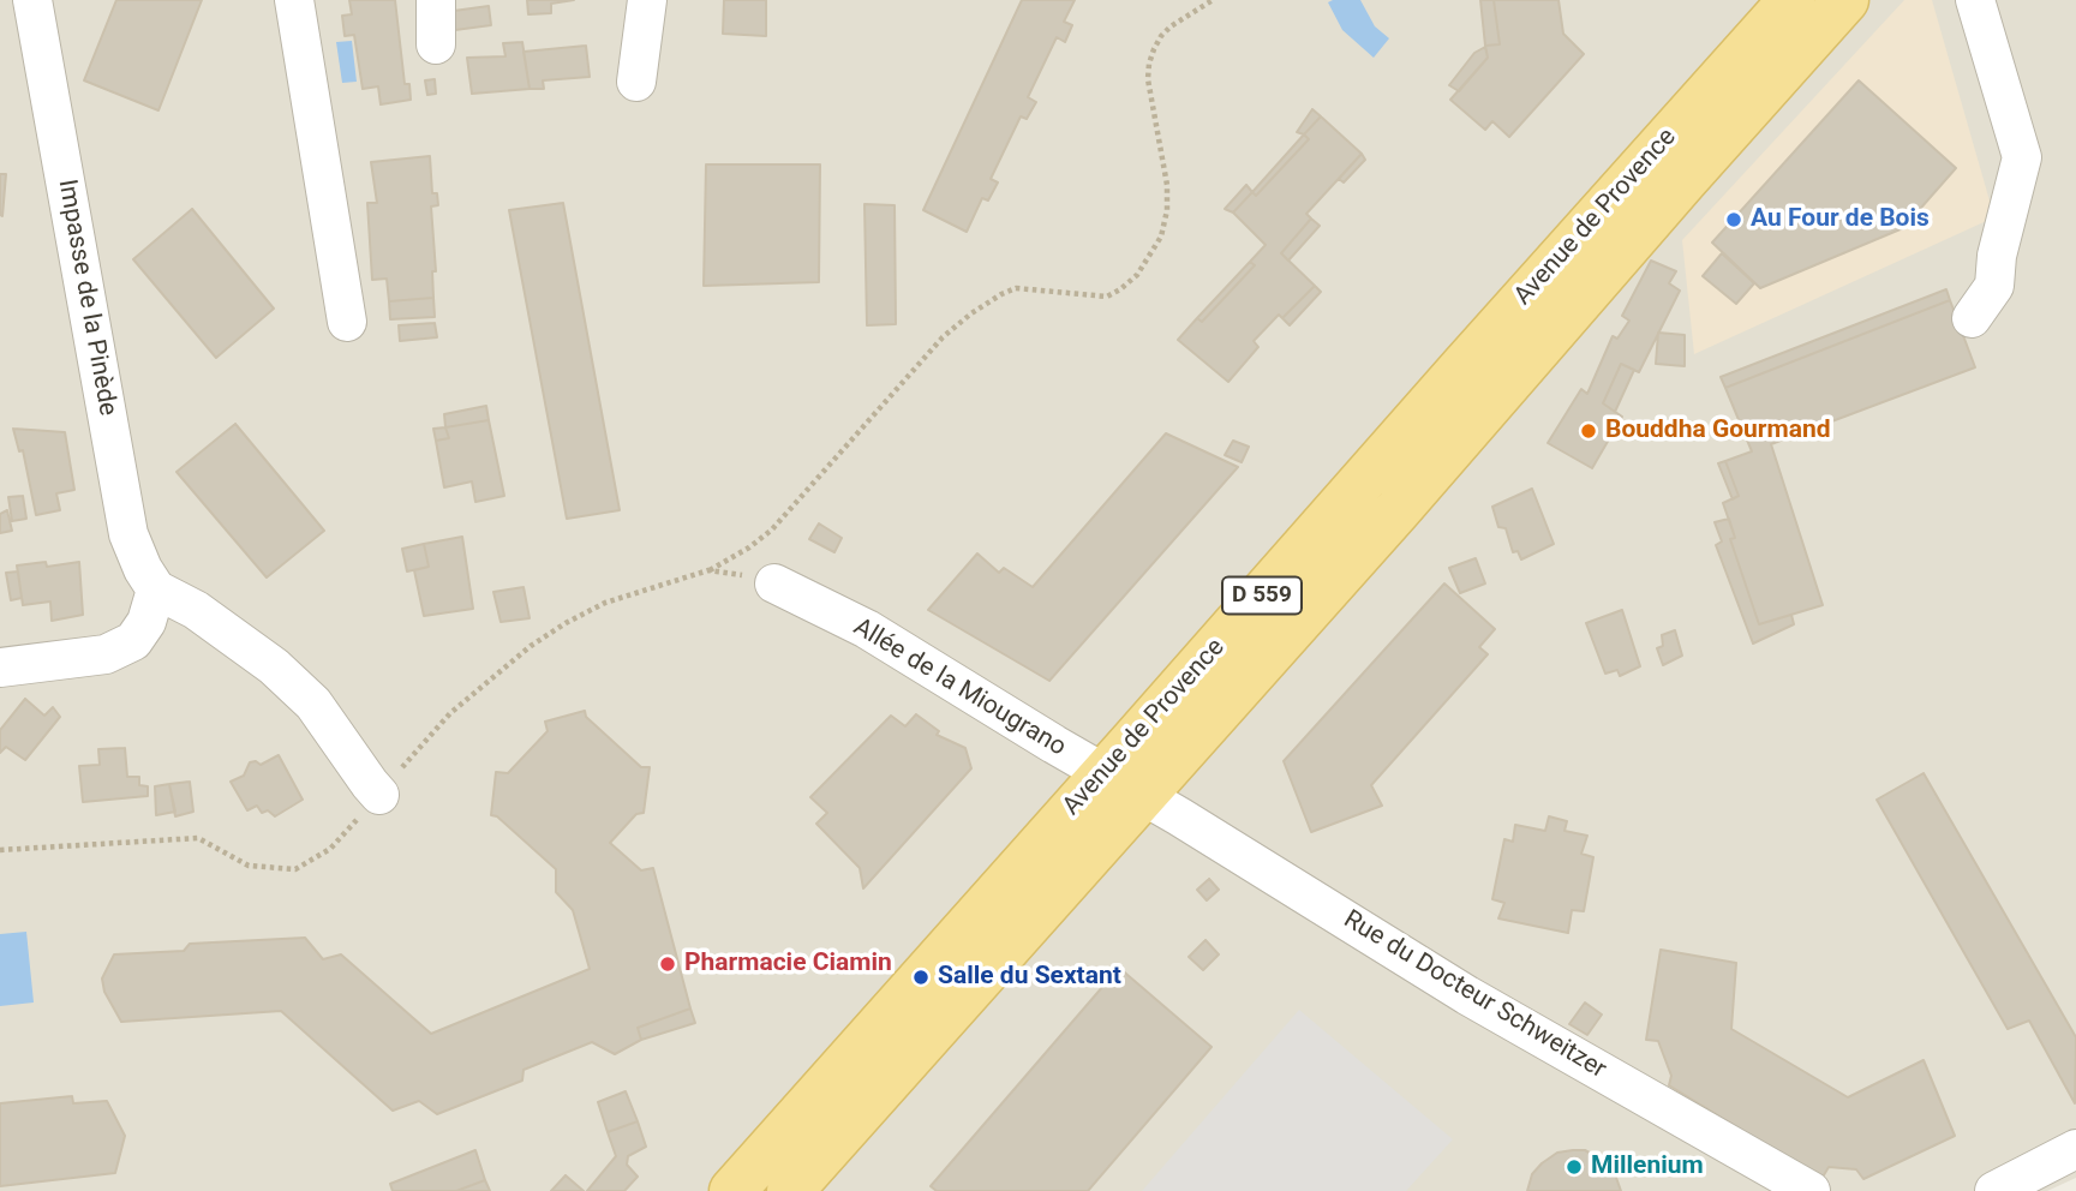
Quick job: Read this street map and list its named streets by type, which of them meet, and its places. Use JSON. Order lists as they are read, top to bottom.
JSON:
{
  "streets": {
    "main road": ["Avenue de Provence", "D 559"],
    "street": ["Impasse de la Pinède", "Allée de la Miougrano", "Rue du Docteur Schweitzer"]
  },
  "crossings": [
    ["Avenue de Provence", "Allée de la Miougrano"],
    ["Avenue de Provence", "Rue du Docteur Schweitzer"],
    ["Allée de la Miougrano", "Rue du Docteur Schweitzer"]
  ],
  "places": [
    "Au Four de Bois",
    "Bouddha Gourmand",
    "Pharmacie Ciamin",
    "Salle du Sextant",
    "Millenium"
  ]
}
